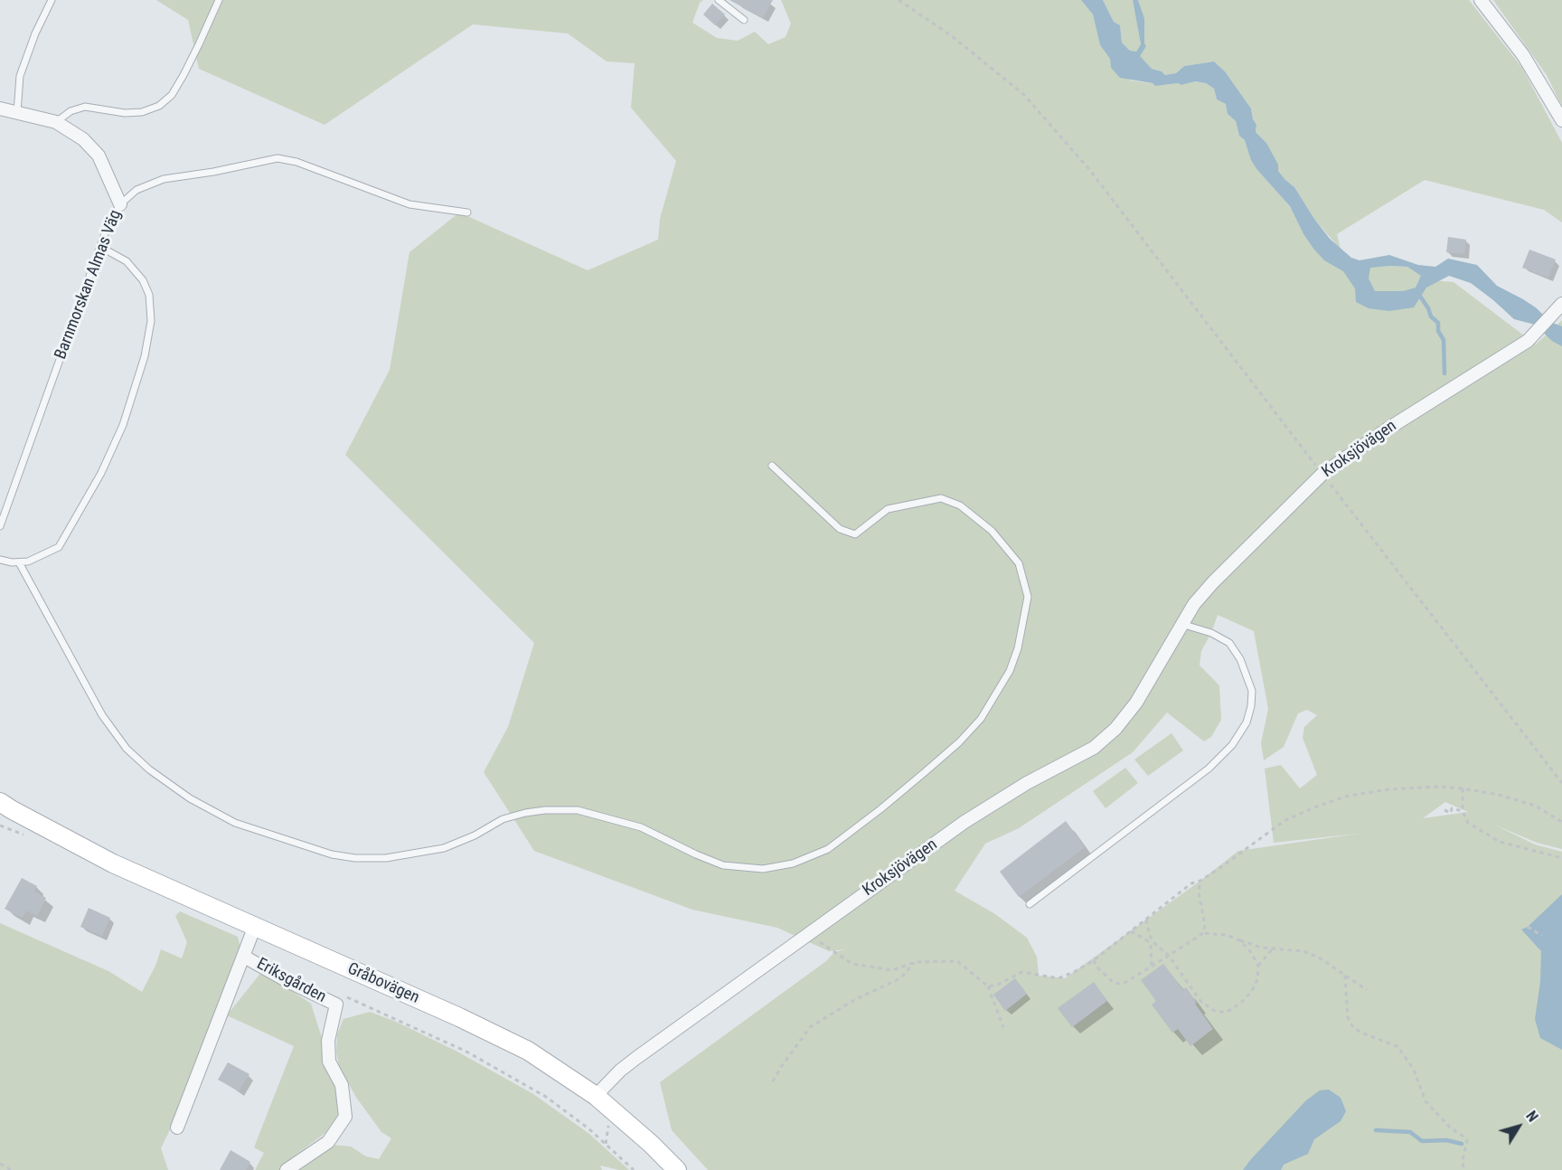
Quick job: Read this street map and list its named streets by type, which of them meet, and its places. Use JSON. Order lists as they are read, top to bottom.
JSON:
{
  "streets": {
    "main road": ["Gråbovägen"],
    "street": ["Kroksjövägen", "Eriksgården"],
    "lane": ["Barnmorskan Almas Väg"]
  },
  "crossings": [
    ["Kroksjövägen", "Gråbovägen"],
    ["Eriksgården", "Gråbovägen"]
  ],
  "north": "top right"
}
